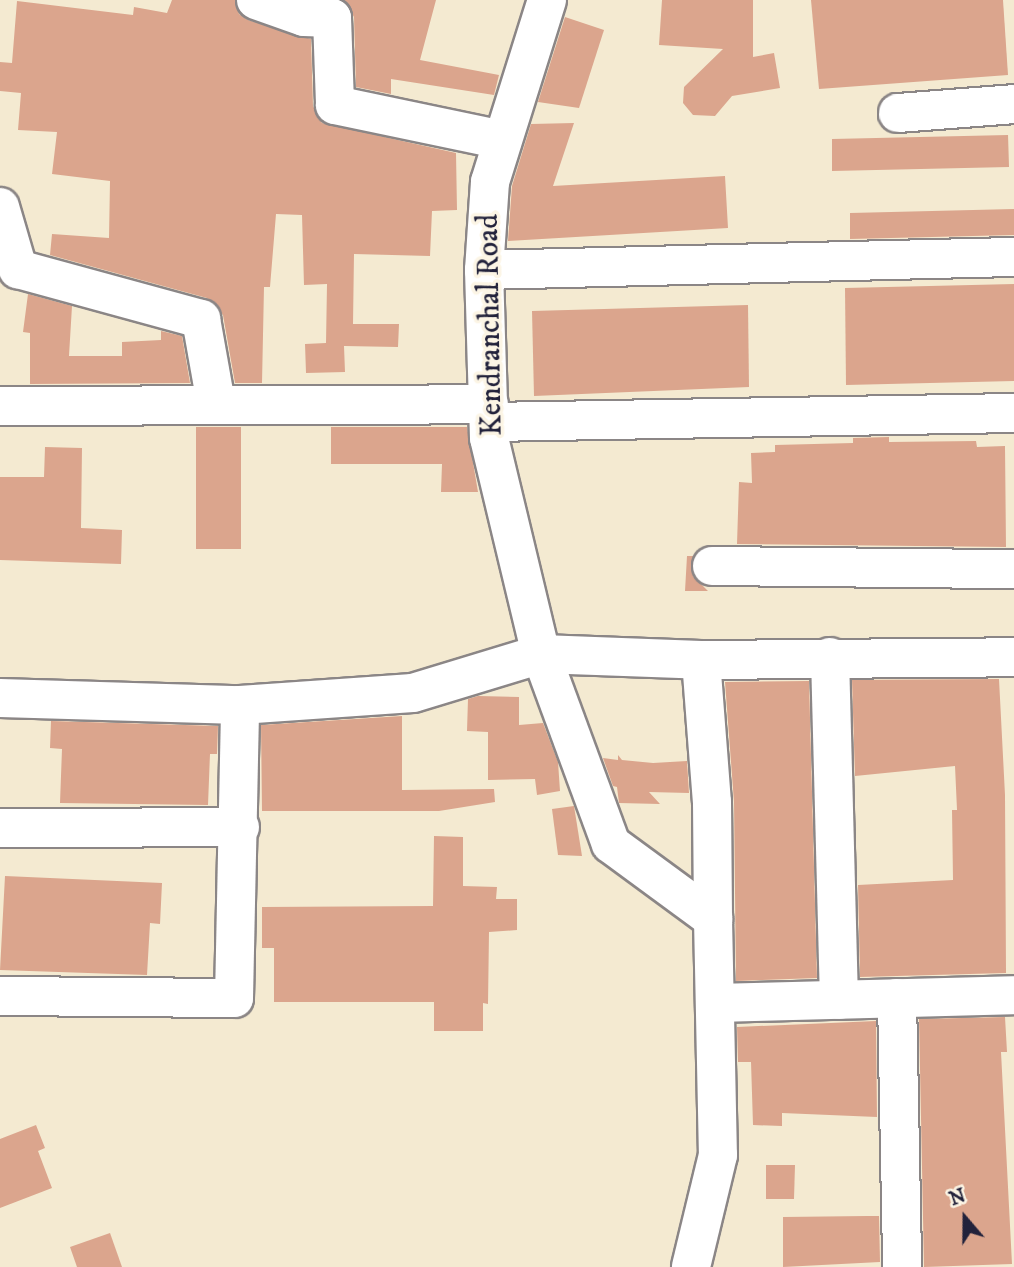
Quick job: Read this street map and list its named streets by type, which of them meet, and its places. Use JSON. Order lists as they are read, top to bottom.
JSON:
{
  "streets": {
    "street": ["Kendranchal Road"]
  },
  "north": "top"
}
